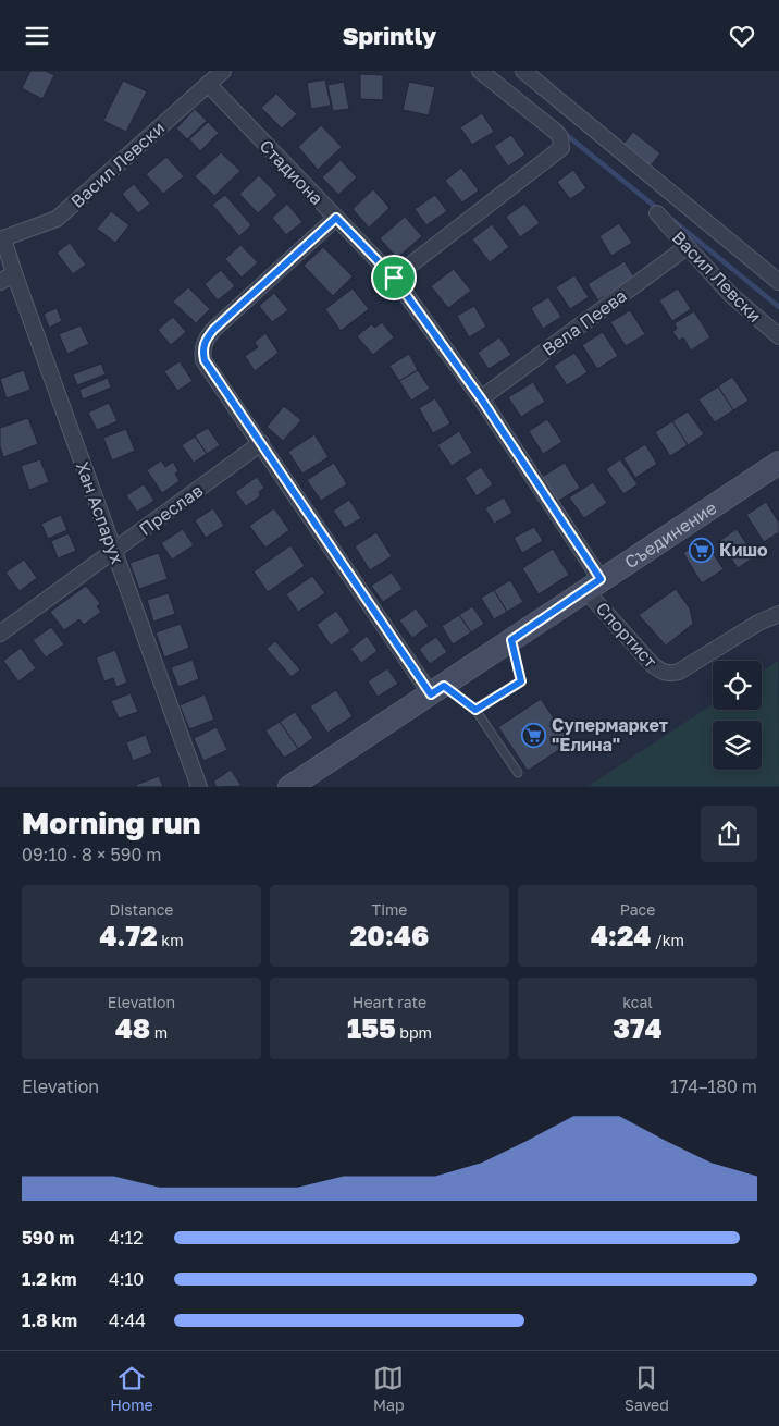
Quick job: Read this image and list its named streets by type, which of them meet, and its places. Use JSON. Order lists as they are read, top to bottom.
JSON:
{
  "streets": {
    "street": [
      "Васил Левски",
      "Стадиона",
      "Вела Пеева",
      "Преслав",
      "Хан Аспарух",
      "Съединение",
      "Спортист"
    ]
  },
  "crossings": [
    ["Васил Левски", "Стадиона"],
    ["Васил Левски", "Вела Пеева"],
    ["Васил Левски", "Хан Аспарух"],
    ["Стадиона", "Вела Пеева"],
    ["Стадиона", "Съединение"],
    ["Стадиона", "Спортист"],
    ["Преслав", "Хан Аспарух"],
    ["Съединение", "Спортист"]
  ],
  "places": {
    "supermarket": ["Кишо", "Супермаркет \"Елина\""]
  },
  "page": {
    "header": "Sprintly",
    "heading": ["Morning run", "09:10 · 8 × 590 m"],
    "stats": [
      ["Distance", "4.72 km"],
      ["Time", "20:46"],
      ["Pace", "4:24 /km"],
      ["Elevation", "48 m"],
      ["Heart rate", "155 bpm"],
      ["kcal", "374"]
    ],
    "chart": ["Elevation", "174–180 m"],
    "list": [
      {
        "name": "590 m",
        "note": "4:12"
      },
      {
        "name": "1.2 km",
        "note": "4:10"
      },
      {
        "name": "1.8 km",
        "note": "4:44"
      }
    ],
    "tabs": ["Home", "Map", "Saved"]
  }
}
